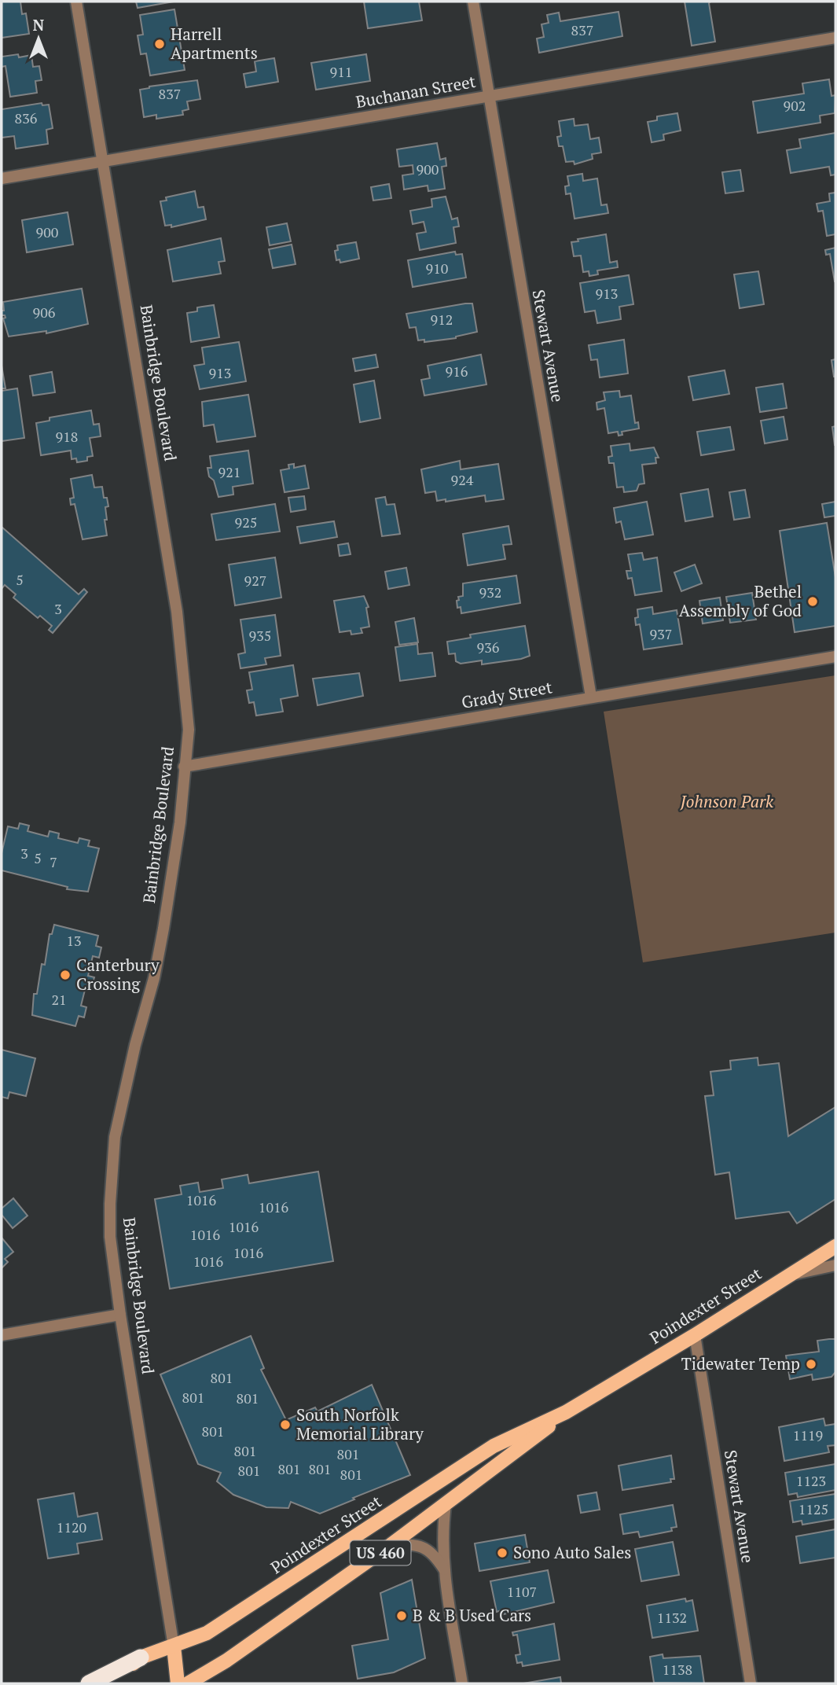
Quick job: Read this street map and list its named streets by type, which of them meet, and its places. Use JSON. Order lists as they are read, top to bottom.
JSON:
{
  "streets": {
    "main road": ["Bainbridge Boulevard", "Poindexter Street", "US 460"],
    "street": ["Buchanan Street", "Stewart Avenue", "Grady Street"]
  },
  "crossings": [
    ["Buchanan Street", "Stewart Avenue"],
    ["Buchanan Street", "Bainbridge Boulevard"],
    ["Stewart Avenue", "Grady Street"],
    ["Stewart Avenue", "Poindexter Street"],
    ["Bainbridge Boulevard", "Grady Street"],
    ["Bainbridge Boulevard", "Poindexter Street"]
  ],
  "parks": ["Johnson Park"],
  "places": [
    "Harrell Apartments",
    "Bethel Assembly of God",
    "Canterbury Crossing",
    "Tidewater Temp",
    "South Norfolk Memorial Library",
    "Sono Auto Sales",
    "B & B Used Cars"
  ],
  "house_numbers": [
    "837",
    "911",
    "837",
    "902",
    "836",
    "900",
    "900",
    "910",
    "913",
    "906",
    "912",
    "916",
    "913",
    "918",
    "921",
    "924",
    "925",
    "5",
    "927",
    "932",
    "3",
    "937",
    "935",
    "936",
    "3",
    "5",
    "7",
    "13",
    "21",
    "1016",
    "1016",
    "1016",
    "1016",
    "1016",
    "1016",
    "801",
    "801",
    "801",
    "801",
    "1119",
    "801",
    "801",
    "801",
    "801",
    "801",
    "801",
    "1123",
    "1125",
    "1120",
    "1107",
    "1132",
    "1138"
  ],
  "north": "top"
}
